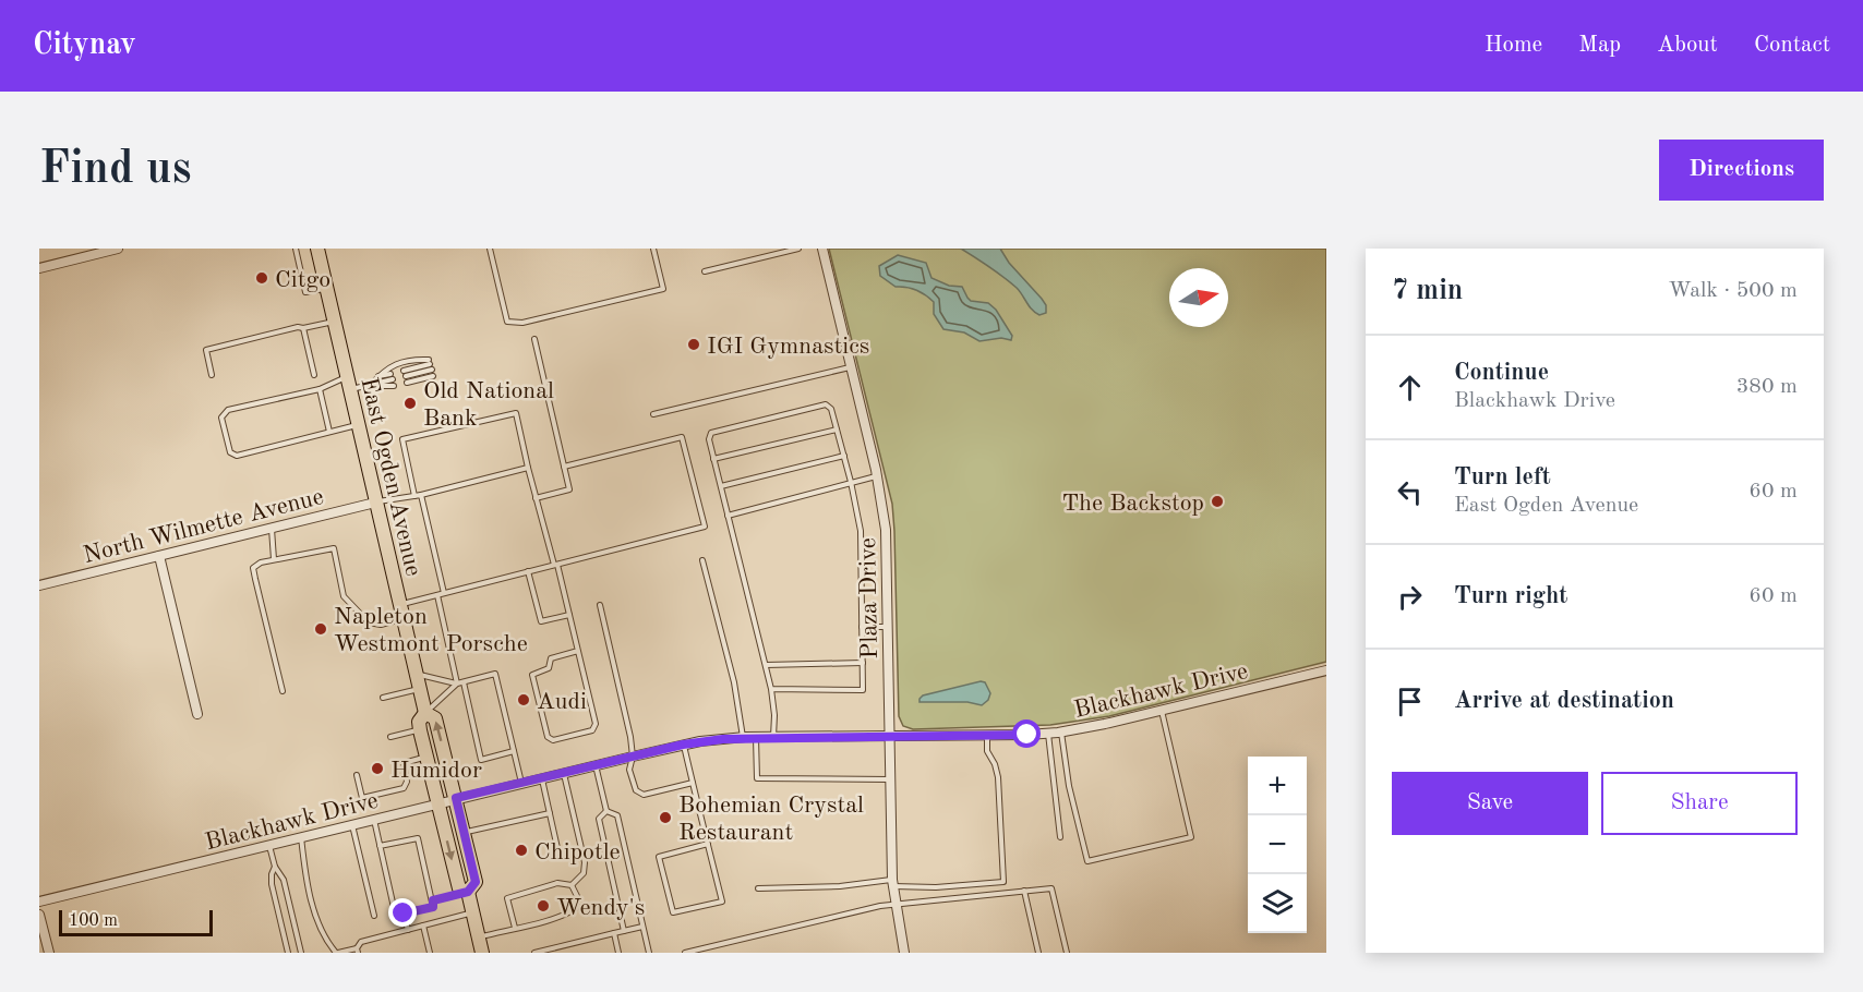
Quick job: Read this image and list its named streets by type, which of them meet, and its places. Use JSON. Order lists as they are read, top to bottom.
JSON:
{
  "streets": {
    "main road": ["East Ogden Avenue"],
    "street": ["North Wilmette Avenue", "Plaza Drive", "Blackhawk Drive"]
  },
  "crossings": [
    ["East Ogden Avenue", "North Wilmette Avenue"],
    ["East Ogden Avenue", "Blackhawk Drive"],
    ["Plaza Drive", "Blackhawk Drive"]
  ],
  "places": [
    "Citgo",
    "IGI Gymnastics",
    "Old National Bank",
    "The Backstop",
    "Napleton Westmont Porsche",
    "Audi",
    "Humidor",
    "Bohemian Crystal Restaurant",
    "Chipotle",
    "Wendy's"
  ],
  "scale_bar": "100 m",
  "north": "right",
  "page": {
    "header": "Citynav",
    "nav": [
      "Home",
      "Map",
      "About",
      "Contact"
    ],
    "buttons": [
      "Directions",
      ["Save", "Share"]
    ],
    "title": "Find us",
    "heading": ["7 min", "Walk · 500 m"],
    "list": [
      ["Continue", "Blackhawk Drive", "380 m"],
      ["Turn left", "East Ogden Avenue", "60 m"],
      ["Turn right", "60 m"],
      "Arrive at destination"
    ],
    "map_buttons": ["+", "−"],
    "scale": "100 m"
  }
}
